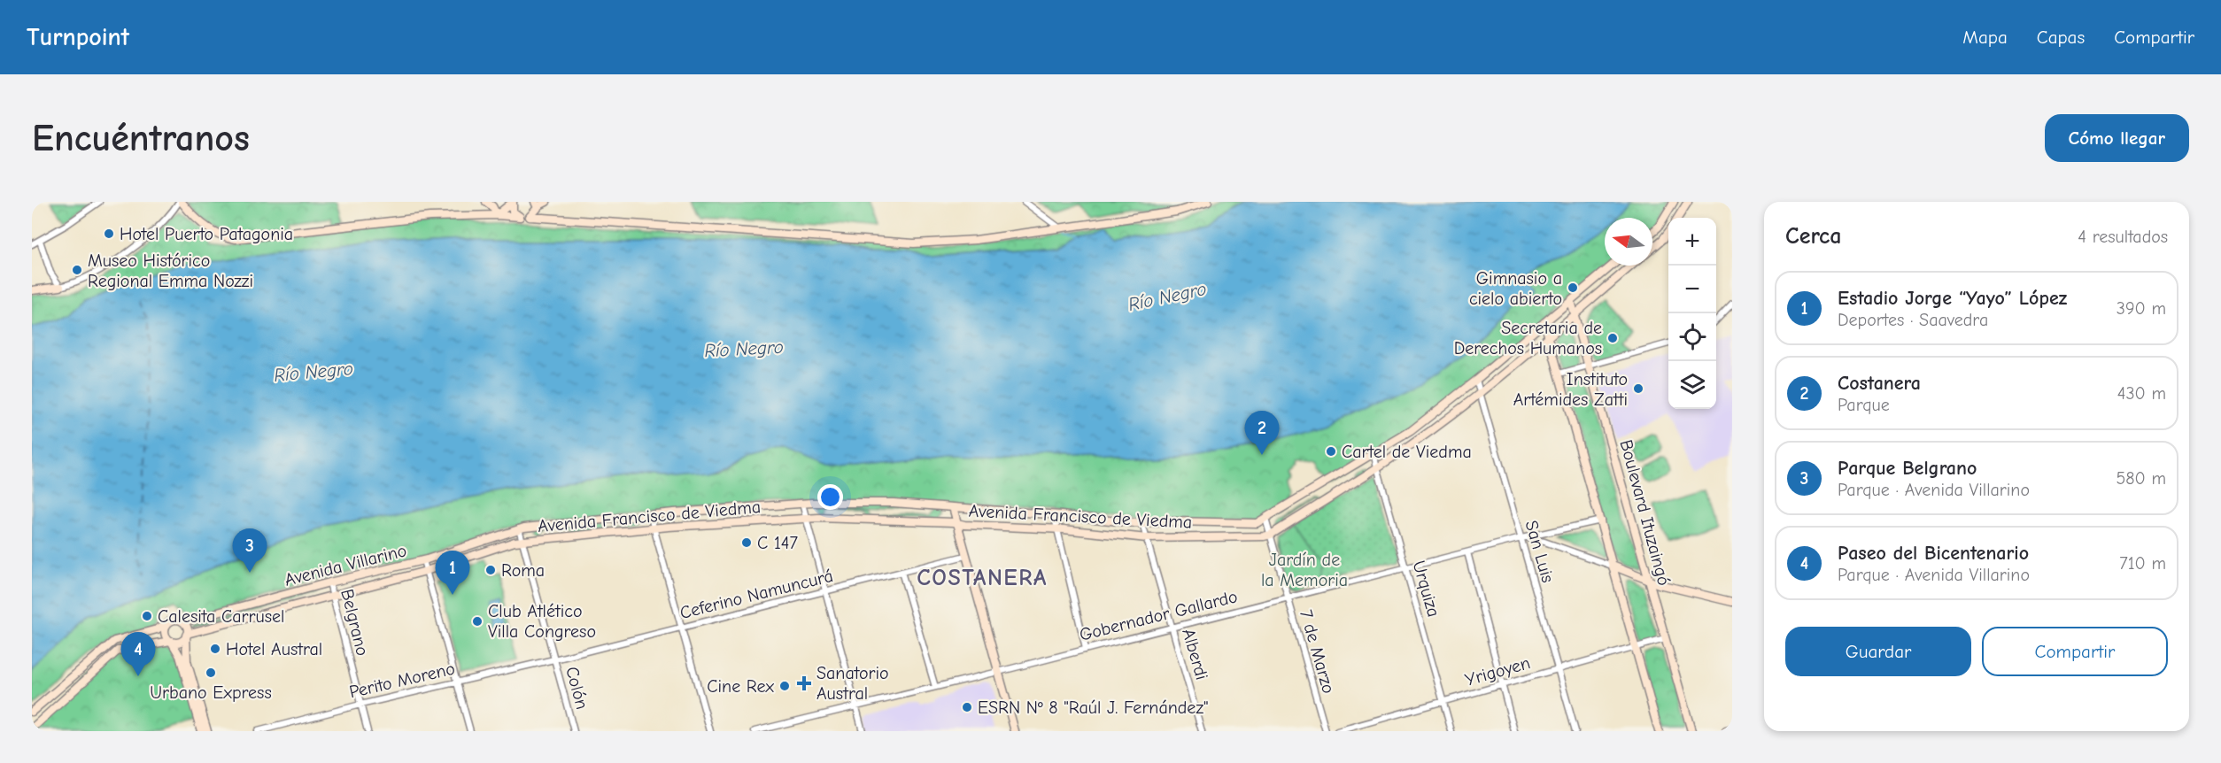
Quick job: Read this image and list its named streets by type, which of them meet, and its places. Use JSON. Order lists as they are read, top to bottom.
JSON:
{
  "streets": {
    "main road": ["Boulevard Ituzaingó", "Avenida Francisco de Viedma", "Avenida Villarino"],
    "street": [
      "San Luis",
      "Urquiza",
      "Ceferino Namuncurá",
      "Gobernador Gallardo",
      "Belgrano",
      "7 de Marzo",
      "Alberdi",
      "Yrigoyen",
      "Perito Moreno",
      "Colón"
    ]
  },
  "crossings": [
    ["Boulevard Ituzaingó", "Avenida Francisco de Viedma"],
    ["Boulevard Ituzaingó", "Yrigoyen"],
    ["Avenida Francisco de Viedma", "San Luis"],
    ["Avenida Francisco de Viedma", "Avenida Villarino"],
    ["Avenida Francisco de Viedma", "Urquiza"],
    ["Avenida Francisco de Viedma", "7 de Marzo"],
    ["Avenida Francisco de Viedma", "Alberdi"],
    ["Avenida Francisco de Viedma", "Colón"],
    ["San Luis", "Gobernador Gallardo"],
    ["San Luis", "Yrigoyen"],
    ["Avenida Villarino", "Belgrano"],
    ["Avenida Villarino", "Colón"],
    ["Urquiza", "Gobernador Gallardo"],
    ["Urquiza", "Yrigoyen"],
    ["Ceferino Namuncurá", "Perito Moreno"],
    ["Ceferino Namuncurá", "Colón"],
    ["Gobernador Gallardo", "7 de Marzo"],
    ["Gobernador Gallardo", "Alberdi"],
    ["Belgrano", "Perito Moreno"],
    ["Perito Moreno", "Colón"]
  ],
  "districts": ["COSTANERA"],
  "water": ["Río Negro"],
  "parks": ["Jardín de la Memoria"],
  "places": {
    "other": [
      "Hotel Puerto Patagonia",
      "Museo Histórico Regional Emma Nozzi",
      "Gimnasio a cielo abierto",
      "Secretaria de Derechos Humanos",
      "Instituto Artémides Zatti",
      "Cartel de Viedma",
      "C 147",
      "Roma",
      "Calesita Carrusel",
      "Club Atlético Villa Congreso",
      "Hotel Austral",
      "Urbano Express",
      "Cine Rex",
      "ESRN Nº 8 \"Raúl J. Fernández\""
    ],
    "health": ["Sanatorio Austral"]
  },
  "north": "left",
  "page": {
    "header": "Turnpoint",
    "nav": ["Mapa", "Capas", "Compartir"],
    "buttons": [
      "Cómo llegar",
      ["Guardar", "Compartir"]
    ],
    "title": "Encuéntranos",
    "heading": ["Cerca", "4 resultados"],
    "map_buttons": ["+", "−"],
    "list": [
      {
        "mark": "1",
        "name": "Estadio Jorge “Yayo” López",
        "note": "Deportes · Saavedra",
        "value": "390 m"
      },
      {
        "mark": "2",
        "name": "Costanera",
        "note": "Parque",
        "value": "430 m"
      },
      {
        "mark": "3",
        "name": "Parque Belgrano",
        "note": "Parque · Avenida Villarino",
        "value": "580 m"
      },
      {
        "mark": "4",
        "name": "Paseo del Bicentenario",
        "note": "Parque · Avenida Villarino",
        "value": "710 m"
      }
    ],
    "pins": [
      "2",
      "3",
      "1",
      "4"
    ]
  }
}
